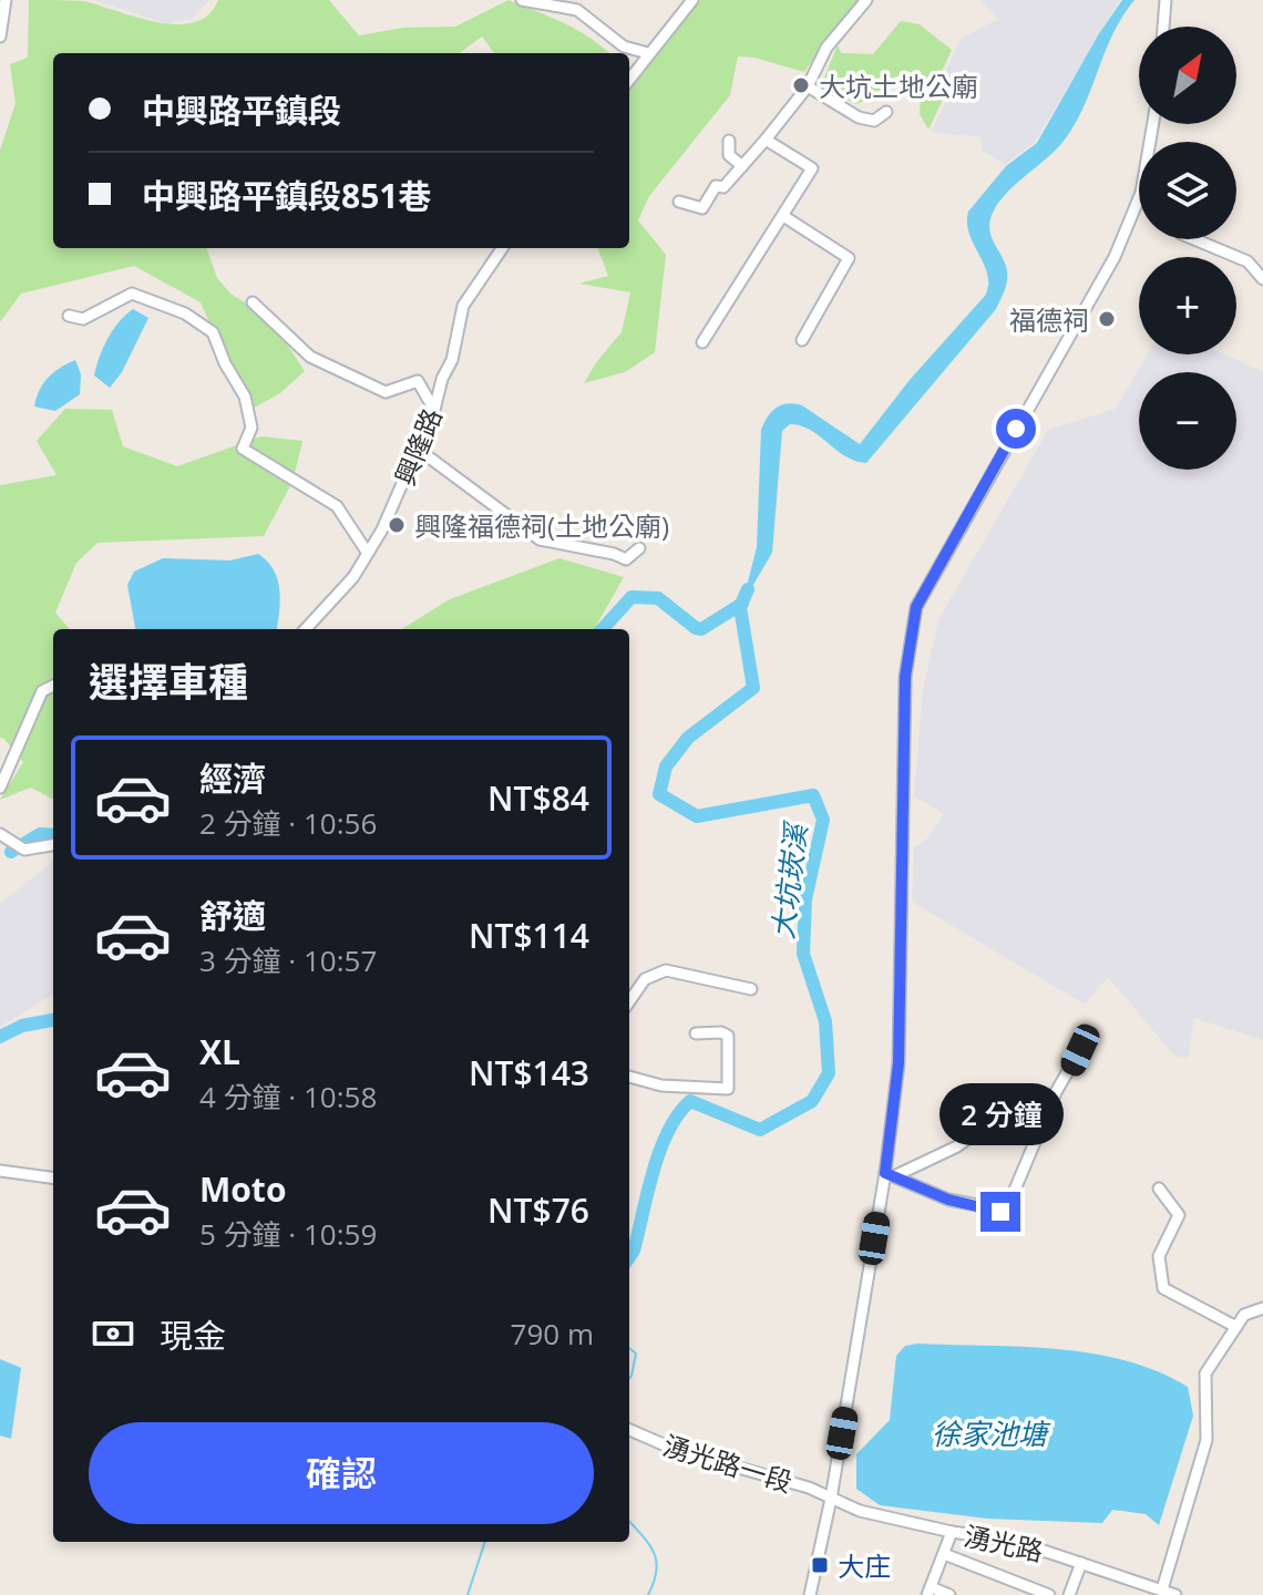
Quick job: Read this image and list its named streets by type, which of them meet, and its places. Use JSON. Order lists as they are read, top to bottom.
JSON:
{
  "streets": {
    "street": ["興隆路", "湧光路一段", "湧光路"]
  },
  "crossings": [
    ["湧光路一段", "湧光路"]
  ],
  "water": ["大坑崁溪", "徐家池塘"],
  "places": {
    "other": ["大坑土地公廟", "福德祠", "興隆福德祠(土地公廟)"],
    "transit": ["大庄"]
  },
  "north": "top right",
  "page": {
    "map_buttons": ["+", "−"],
    "banner": ["中興路平鎮段", "中興路平鎮段851巷"],
    "heading": "選擇車種",
    "list": [
      {
        "name": "經濟",
        "note": "2 分鐘 · 10:56",
        "value": "NT$84"
      },
      {
        "name": "舒適",
        "note": "3 分鐘 · 10:57",
        "value": "NT$114"
      },
      {
        "name": "XL",
        "note": "4 分鐘 · 10:58",
        "value": "NT$143"
      },
      {
        "name": "Moto",
        "note": "5 分鐘 · 10:59",
        "value": "NT$76"
      }
    ],
    "bubble": "2 分鐘",
    "pay": ["現金", "790 m"],
    "buttons": "確認"
  }
}
